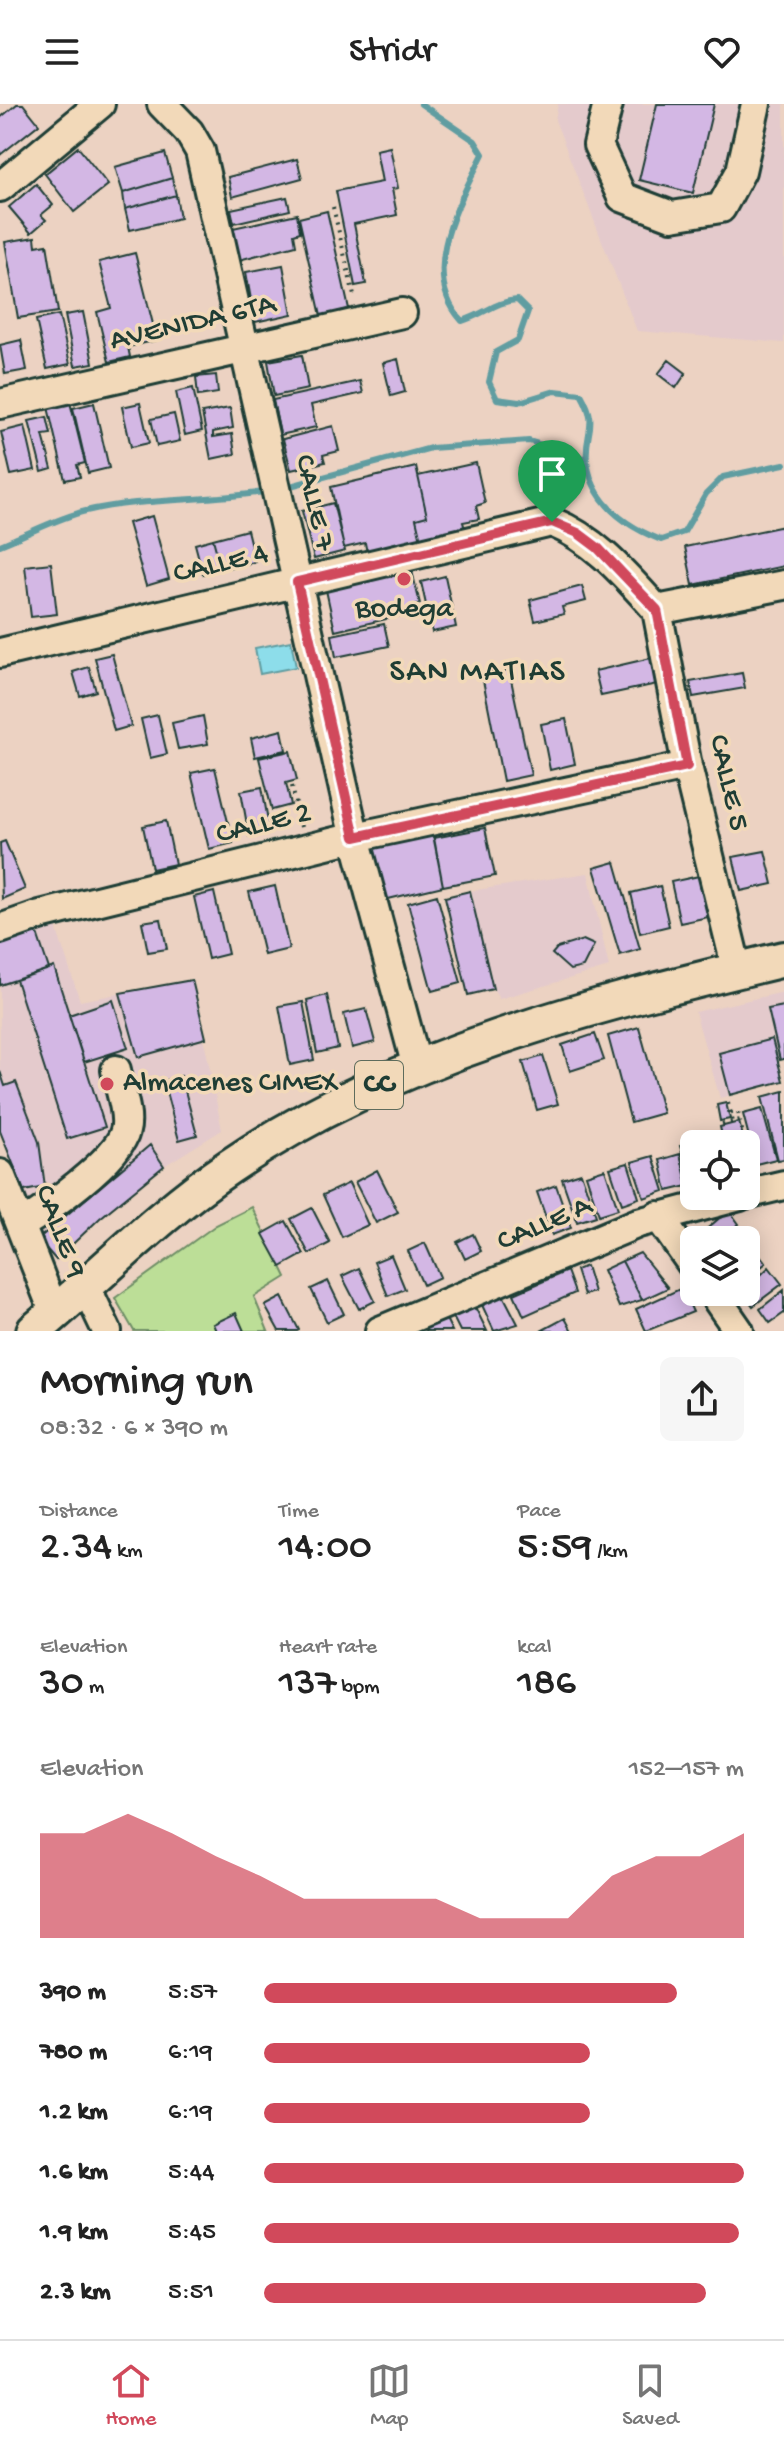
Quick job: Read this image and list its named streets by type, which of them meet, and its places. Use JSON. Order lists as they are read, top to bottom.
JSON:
{
  "streets": {
    "main road": ["CC"],
    "street": [
      "AVENIDA 6TA",
      "CALLE 7",
      "CALLE 4",
      "CALLE 5",
      "CALLE 2",
      "CALLE A",
      "CALLE 9"
    ]
  },
  "crossings": [
    ["AVENIDA 6TA", "CALLE 7"],
    ["CALLE 7", "CALLE 4"],
    ["CALLE 7", "CALLE 2"],
    ["CALLE 7", "CC"],
    ["CALLE 4", "CALLE 5"],
    ["CALLE 5", "CALLE 2"],
    ["CALLE 5", "CC"],
    ["CC", "CALLE 9"]
  ],
  "districts": ["SAN MATIAS"],
  "places": ["Bodega", "Almacenes CIMEX"],
  "page": {
    "header": "Stridr",
    "heading": ["Morning run", "08:32 · 6 × 390 m"],
    "stats": [
      ["Distance", "2.34 km"],
      ["Time", "14:00"],
      ["Pace", "5:59 /km"],
      ["Elevation", "30 m"],
      ["Heart rate", "137 bpm"],
      ["kcal", "186"]
    ],
    "chart": ["Elevation", "152–157 m"],
    "list": [
      {
        "name": "390 m",
        "note": "5:57"
      },
      {
        "name": "780 m",
        "note": "6:19"
      },
      {
        "name": "1.2 km",
        "note": "6:19"
      },
      {
        "name": "1.6 km",
        "note": "5:44"
      },
      {
        "name": "1.9 km",
        "note": "5:45"
      },
      {
        "name": "2.3 km",
        "note": "5:51"
      }
    ],
    "tabs": ["Home", "Map", "Saved"]
  }
}
